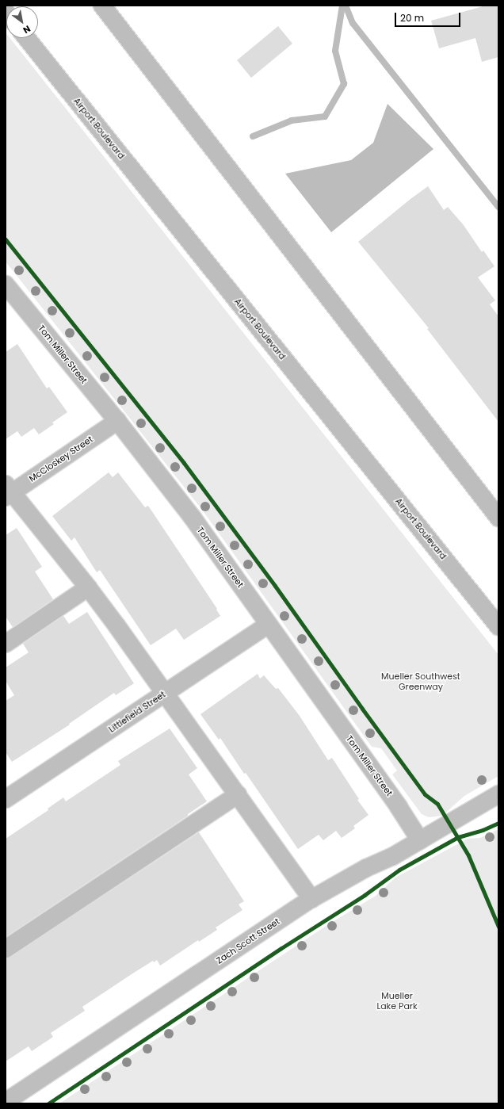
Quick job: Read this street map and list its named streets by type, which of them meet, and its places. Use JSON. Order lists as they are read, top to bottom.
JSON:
{
  "streets": {
    "main road": ["Airport Boulevard"],
    "street": [
      "Tom Miller Street",
      "McCloskey Street",
      "Littlefield Street",
      "Zach Scott Street"
    ]
  },
  "crossings": [
    ["Tom Miller Street", "McCloskey Street"],
    ["Tom Miller Street", "Littlefield Street"],
    ["Tom Miller Street", "Zach Scott Street"]
  ],
  "parks": ["Mueller Southwest Greenway", "Mueller Lake Park"],
  "scale_bar": "20 m",
  "north": "bottom right"
}
